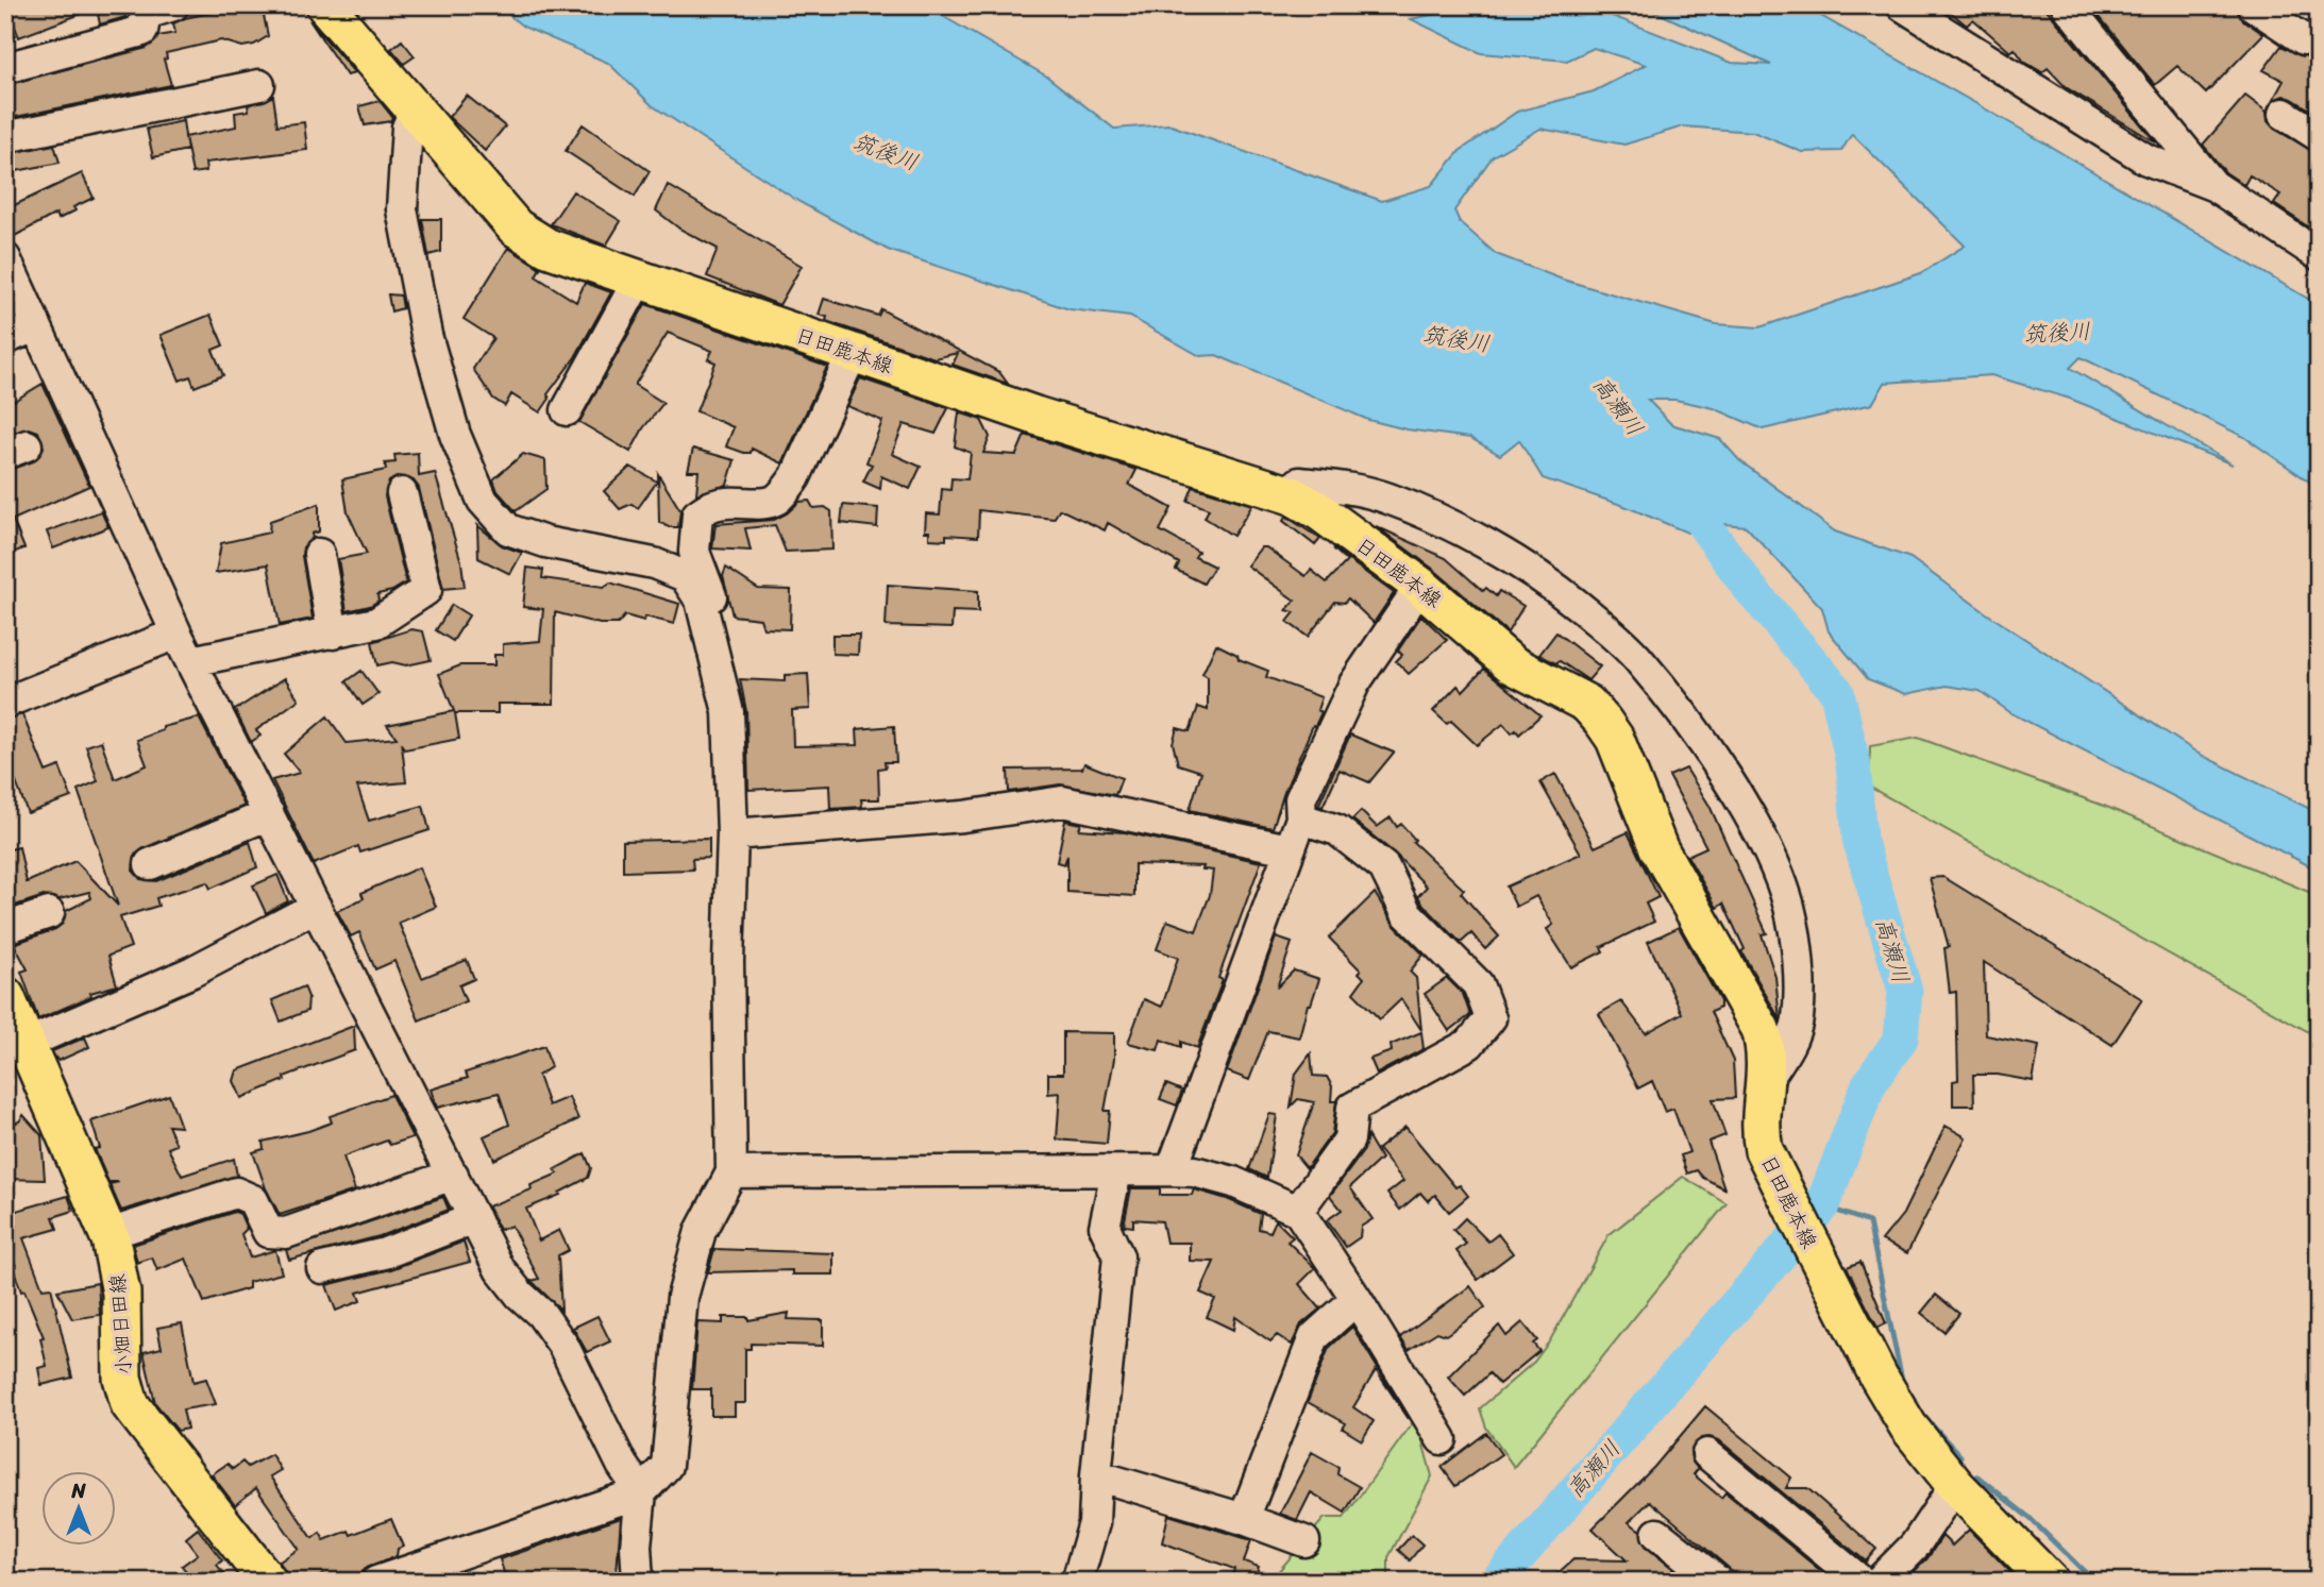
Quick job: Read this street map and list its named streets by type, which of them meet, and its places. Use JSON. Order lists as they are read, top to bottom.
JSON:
{
  "streets": {
    "main road": ["日田鹿本線", "小畑日田線"]
  },
  "water": ["筑後川", "高瀬川"],
  "north": "top"
}
